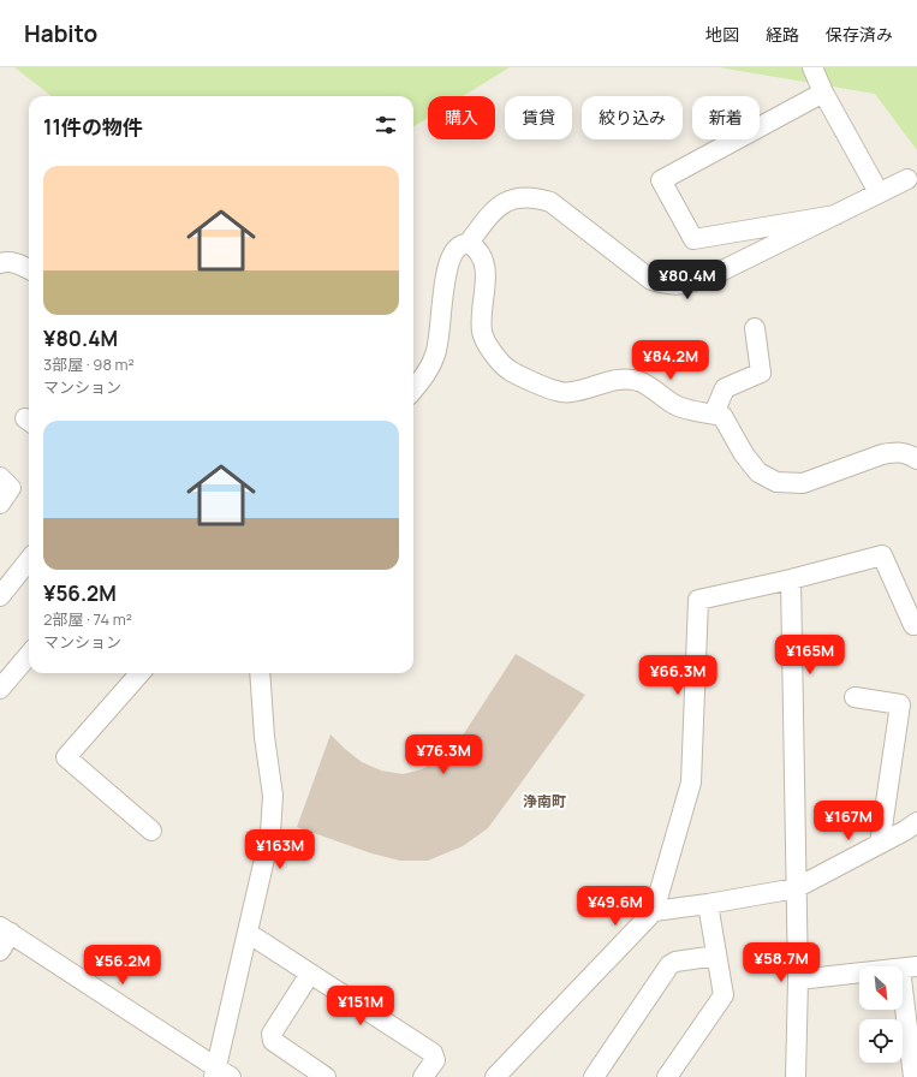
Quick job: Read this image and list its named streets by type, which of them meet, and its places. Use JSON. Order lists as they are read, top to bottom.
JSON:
{
  "districts": ["浄南町"],
  "north": "bottom right",
  "page": {
    "header": "Habito",
    "nav": ["地図", "経路", "保存済み"],
    "chip": [
      "購入",
      "賃貸",
      "絞り込み",
      "新着"
    ],
    "heading": "11件の物件",
    "list": [
      {
        "name": "¥80.4M",
        "note": "3部屋 · 98 m² · マンション"
      },
      {
        "name": "¥56.2M",
        "note": "2部屋 · 74 m² · マンション"
      }
    ],
    "price": [
      "¥80.4M",
      "¥84.2M",
      "¥165M",
      "¥66.3M",
      "¥76.3M",
      "¥167M",
      "¥163M",
      "¥49.6M",
      "¥58.7M",
      "¥56.2M",
      "¥151M"
    ]
  }
}
